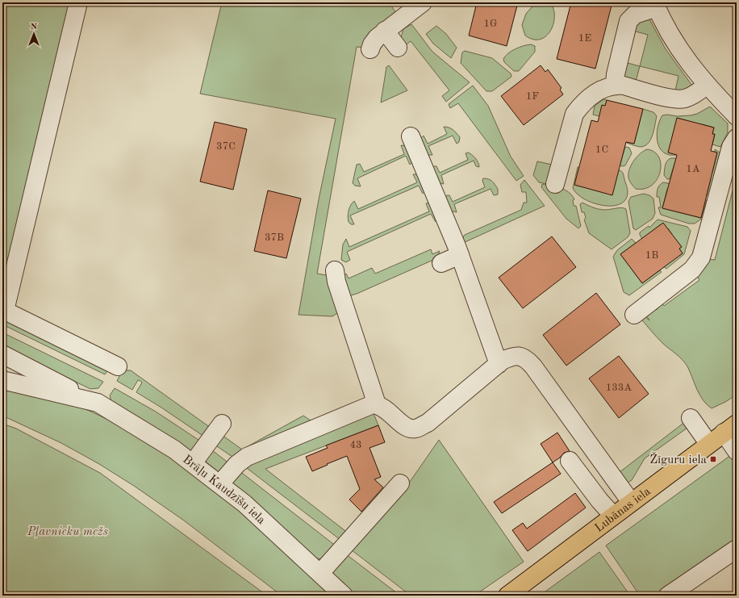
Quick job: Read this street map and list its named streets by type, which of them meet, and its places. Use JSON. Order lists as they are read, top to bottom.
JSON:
{
  "streets": {
    "main road": ["Lubānas iela"],
    "street": ["Brāļu Kaudzīšu iela"]
  },
  "parks": ["Pļavnieku mežs"],
  "places": {
    "transit": ["Žīguru iela"]
  },
  "house_numbers": [
    "1G",
    "1E",
    "1F",
    "37C",
    "1C",
    "1A",
    "37B",
    "1B",
    "133A",
    "43"
  ],
  "north": "top"
}
